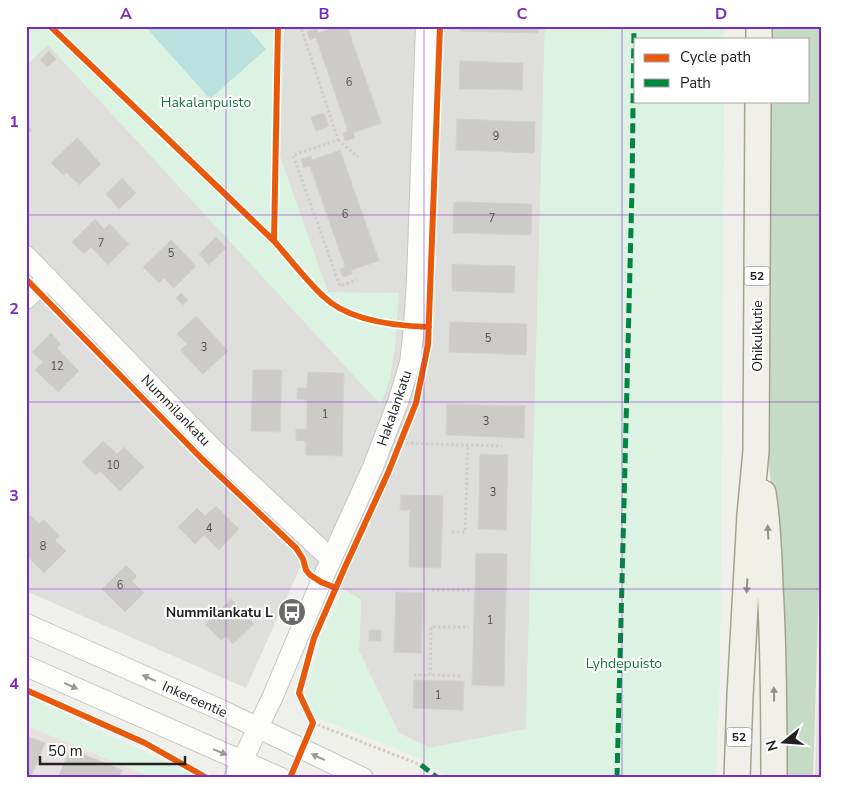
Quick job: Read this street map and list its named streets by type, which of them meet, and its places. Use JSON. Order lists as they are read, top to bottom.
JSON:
{
  "streets": {
    "main road": ["52", "Ohikulkutie"],
    "street": ["Hakalankatu", "Nummilankatu", "Inkereentie"]
  },
  "crossings": [
    ["Hakalankatu", "Nummilankatu"],
    ["Hakalankatu", "Inkereentie"]
  ],
  "parks": ["Hakalanpuisto", "Lyhdepuisto"],
  "places": {
    "bus stop": ["Nummilankatu L"]
  },
  "house_numbers": [
    "6",
    "9",
    "6",
    "7",
    "7",
    "5",
    "5",
    "3",
    "12",
    "1",
    "3",
    "10",
    "3",
    "4",
    "8",
    "6",
    "1",
    "1"
  ],
  "legend": ["Cycle path", "Path"],
  "scale_bar": "50 m",
  "north": "left",
  "grid": {
    "columns": [
      "A",
      "B",
      "C",
      "D"
    ],
    "rows": [
      "1",
      "2",
      "3",
      "4"
    ]
  }
}
